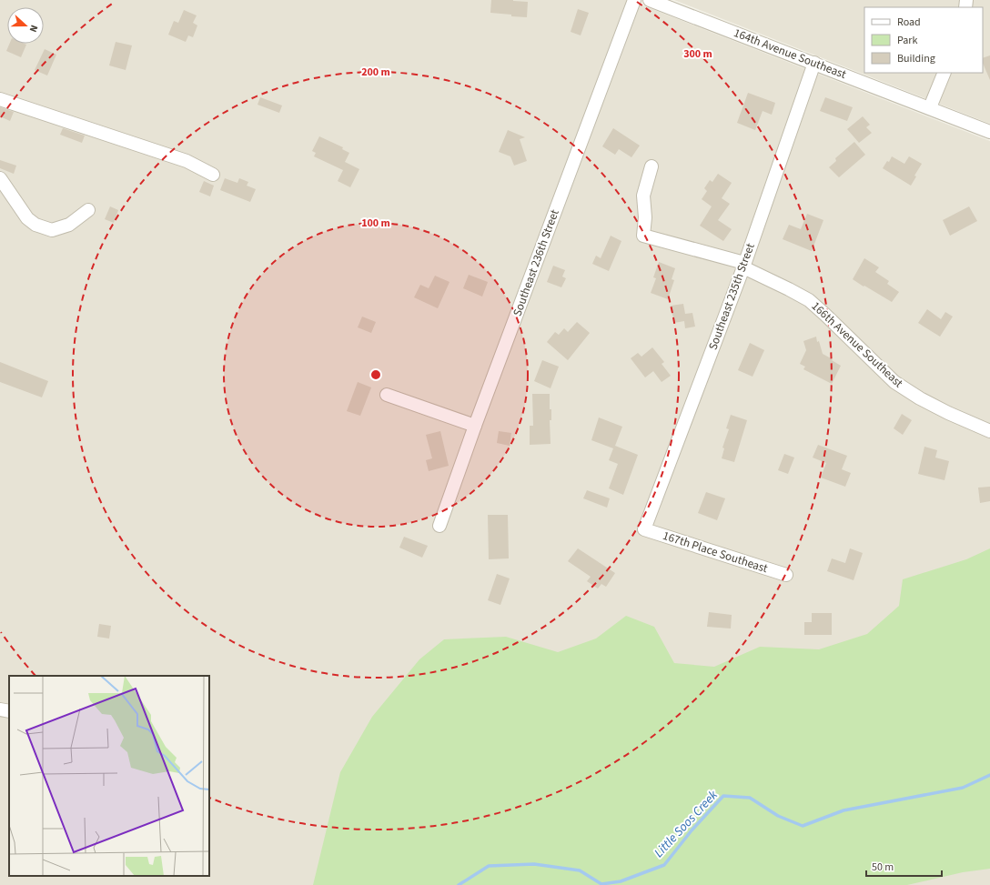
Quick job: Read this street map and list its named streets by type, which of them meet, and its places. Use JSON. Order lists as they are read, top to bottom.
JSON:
{
  "streets": {
    "street": [
      "164th Avenue Southeast",
      "Southeast 236th Street",
      "Southeast 235th Street",
      "166th Avenue Southeast",
      "167th Place Southeast"
    ]
  },
  "crossings": [
    ["164th Avenue Southeast", "Southeast 235th Street"],
    ["Southeast 235th Street", "166th Avenue Southeast"],
    ["Southeast 235th Street", "167th Place Southeast"]
  ],
  "water": ["Little Soos Creek"],
  "legend": ["Road", "Park", "Building"],
  "scale_bar": "50 m",
  "north": "right",
  "rings": ["300 m", "200 m", "100 m"]
}
